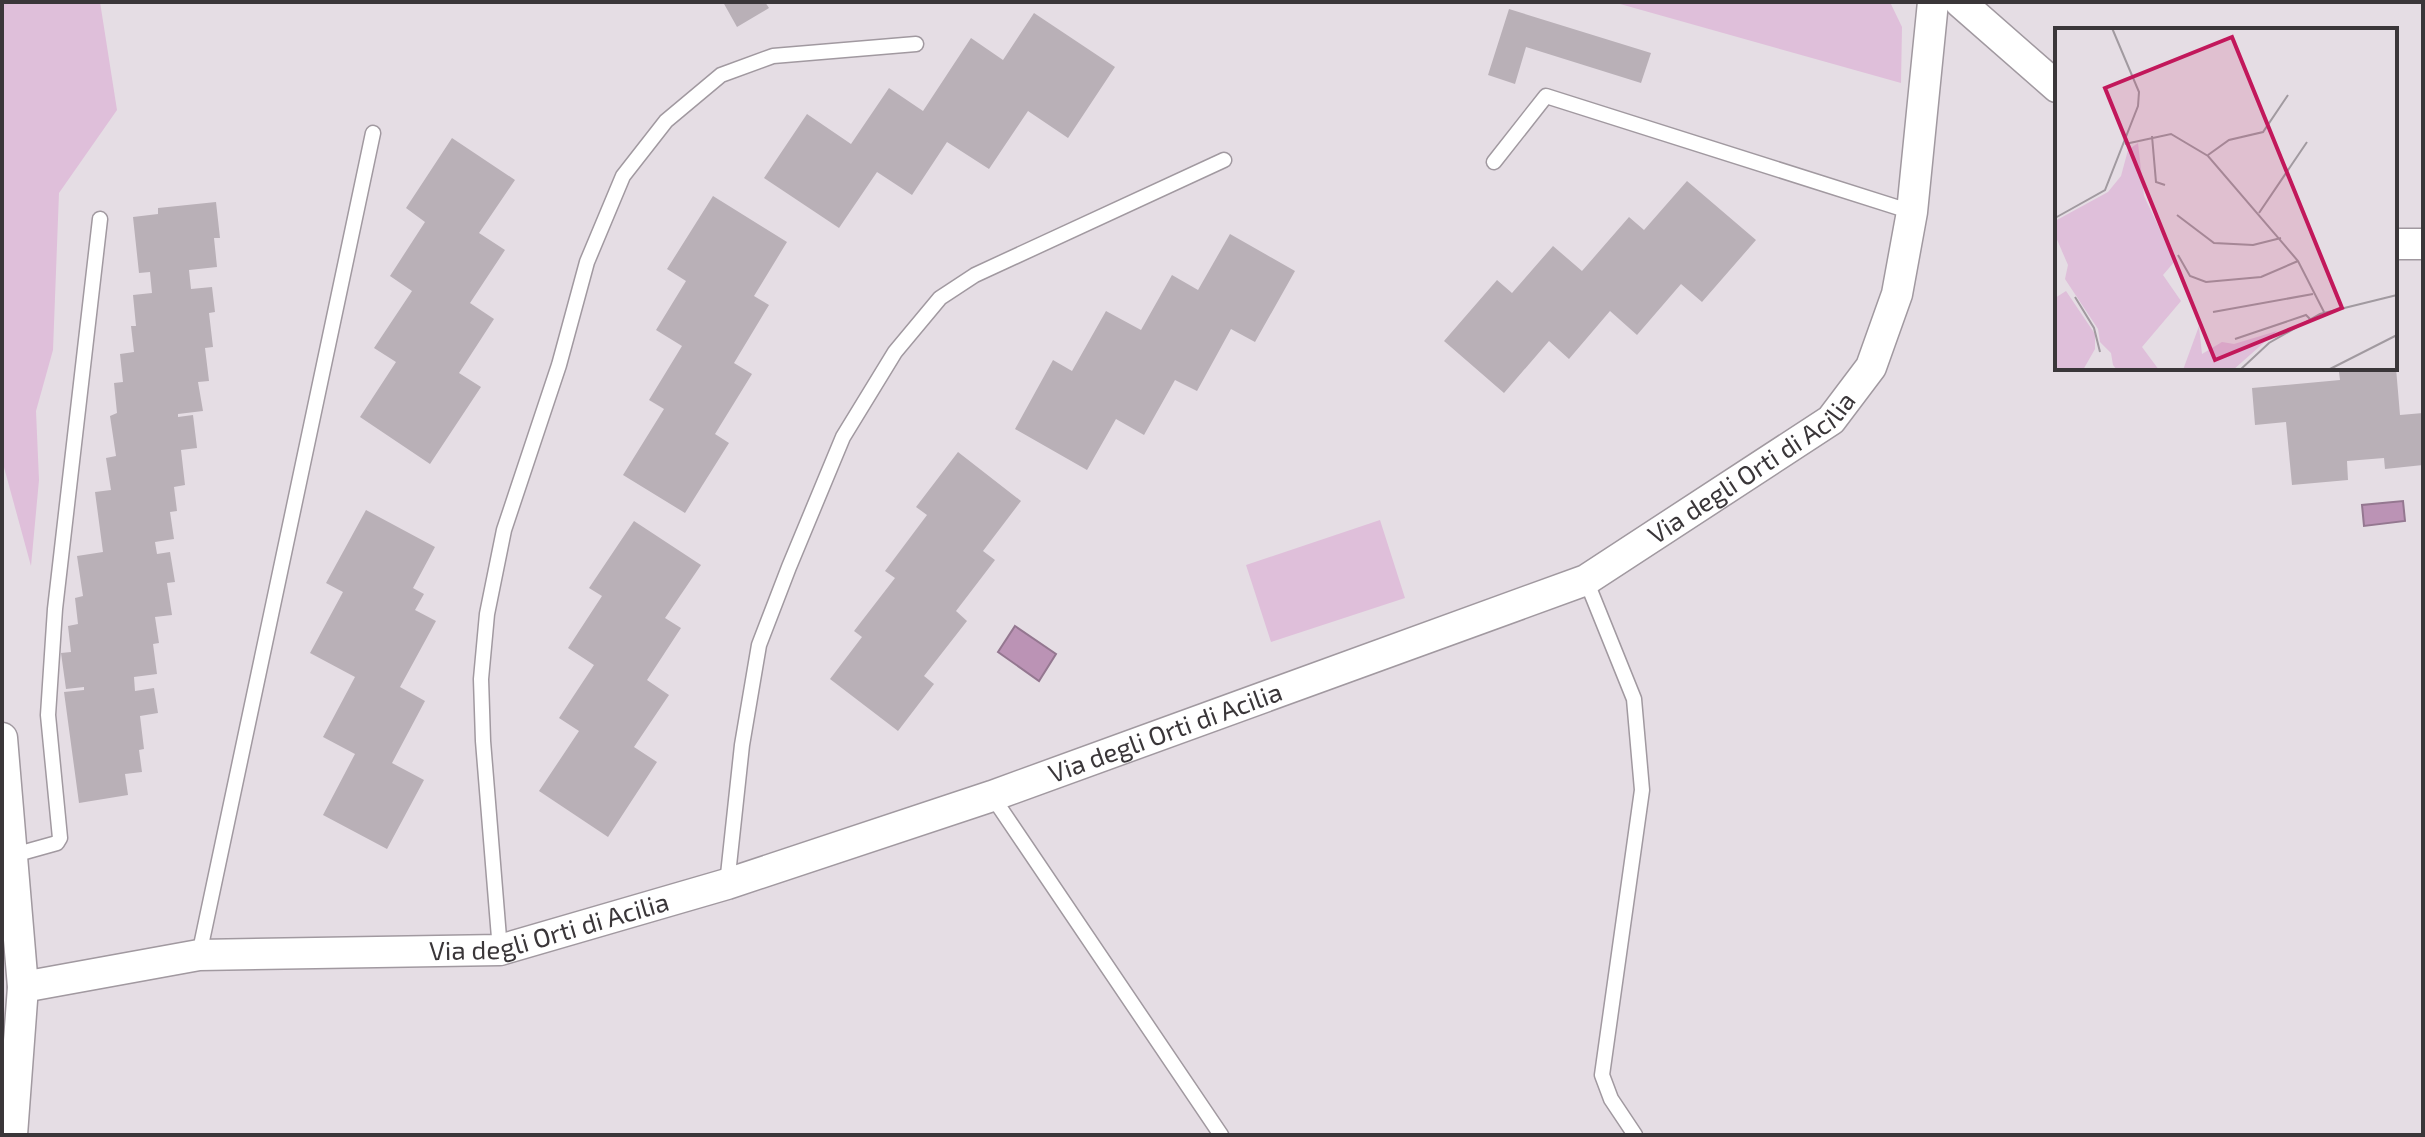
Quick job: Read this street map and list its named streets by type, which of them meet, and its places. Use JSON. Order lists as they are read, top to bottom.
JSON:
{
  "streets": {
    "street": ["Via degli Orti di Acilia"]
  }
}
